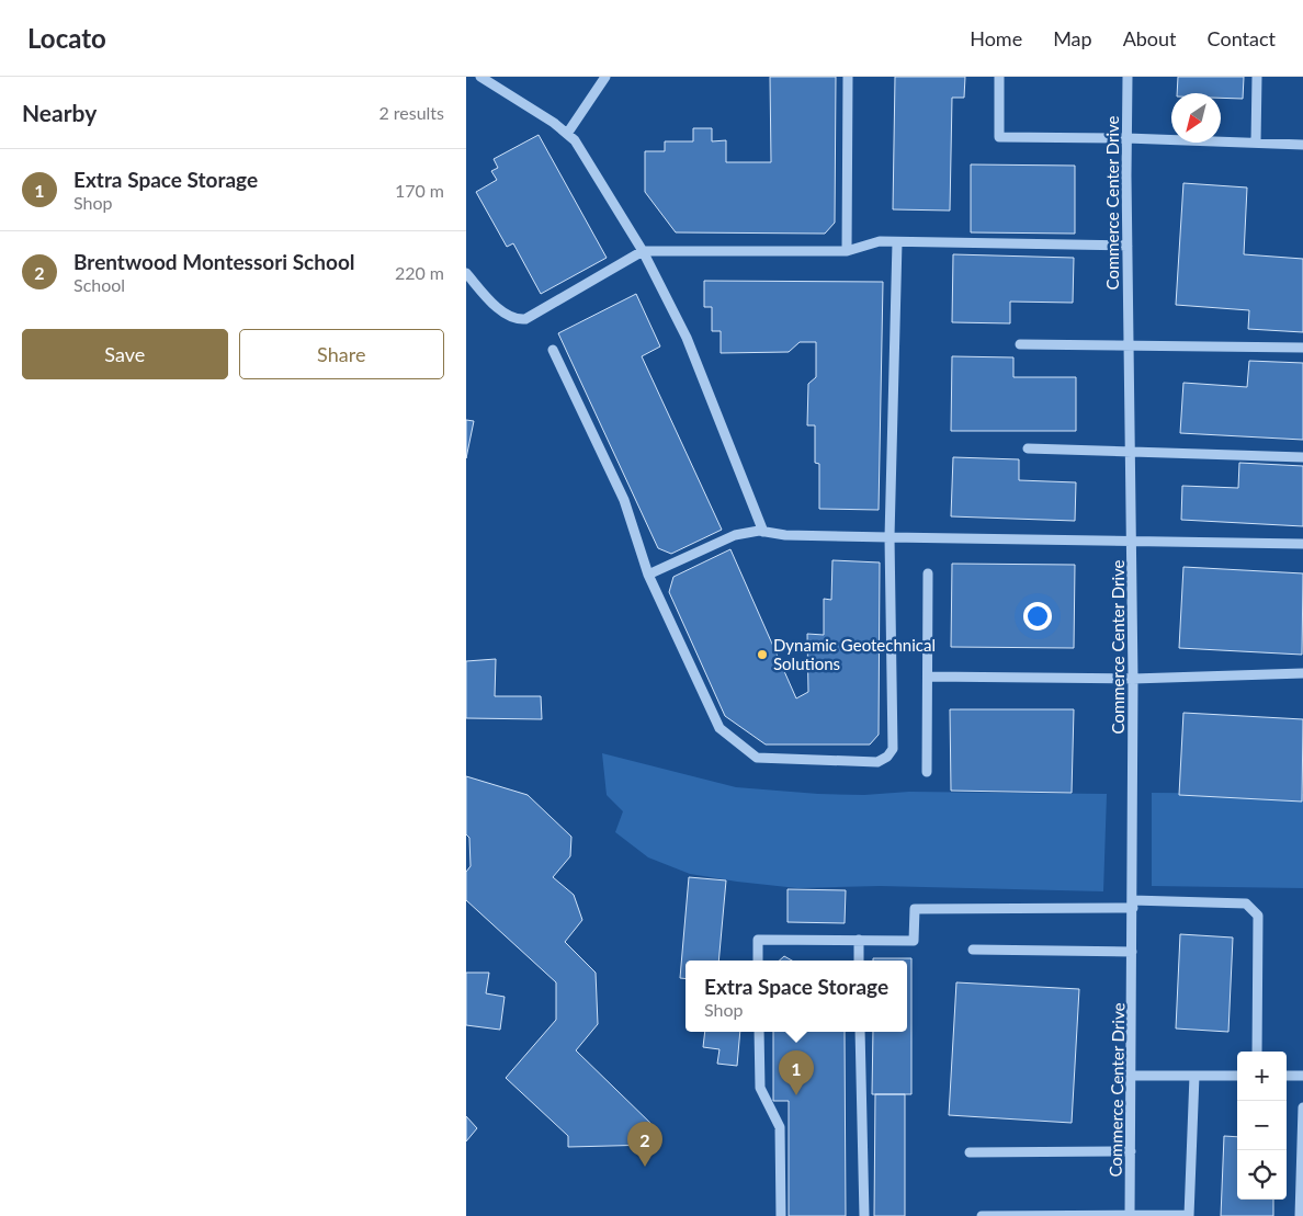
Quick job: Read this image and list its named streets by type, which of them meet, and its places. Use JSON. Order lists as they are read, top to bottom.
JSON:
{
  "streets": {
    "street": ["Commerce Center Drive"]
  },
  "places": ["Dynamic Geotechnical Solutions"],
  "north": "bottom left",
  "page": {
    "header": "Locato",
    "nav": [
      "Home",
      "Map",
      "About",
      "Contact"
    ],
    "heading": ["Nearby", "2 results"],
    "list": [
      {
        "mark": "1",
        "name": "Extra Space Storage",
        "note": "Shop",
        "value": "170 m"
      },
      {
        "mark": "2",
        "name": "Brentwood Montessori School",
        "note": "School",
        "value": "220 m"
      }
    ],
    "buttons": ["Save", "Share"],
    "popup": ["Extra Space Storage", "Shop"],
    "pins": ["1", "2"],
    "map_buttons": ["+", "−"]
  }
}
